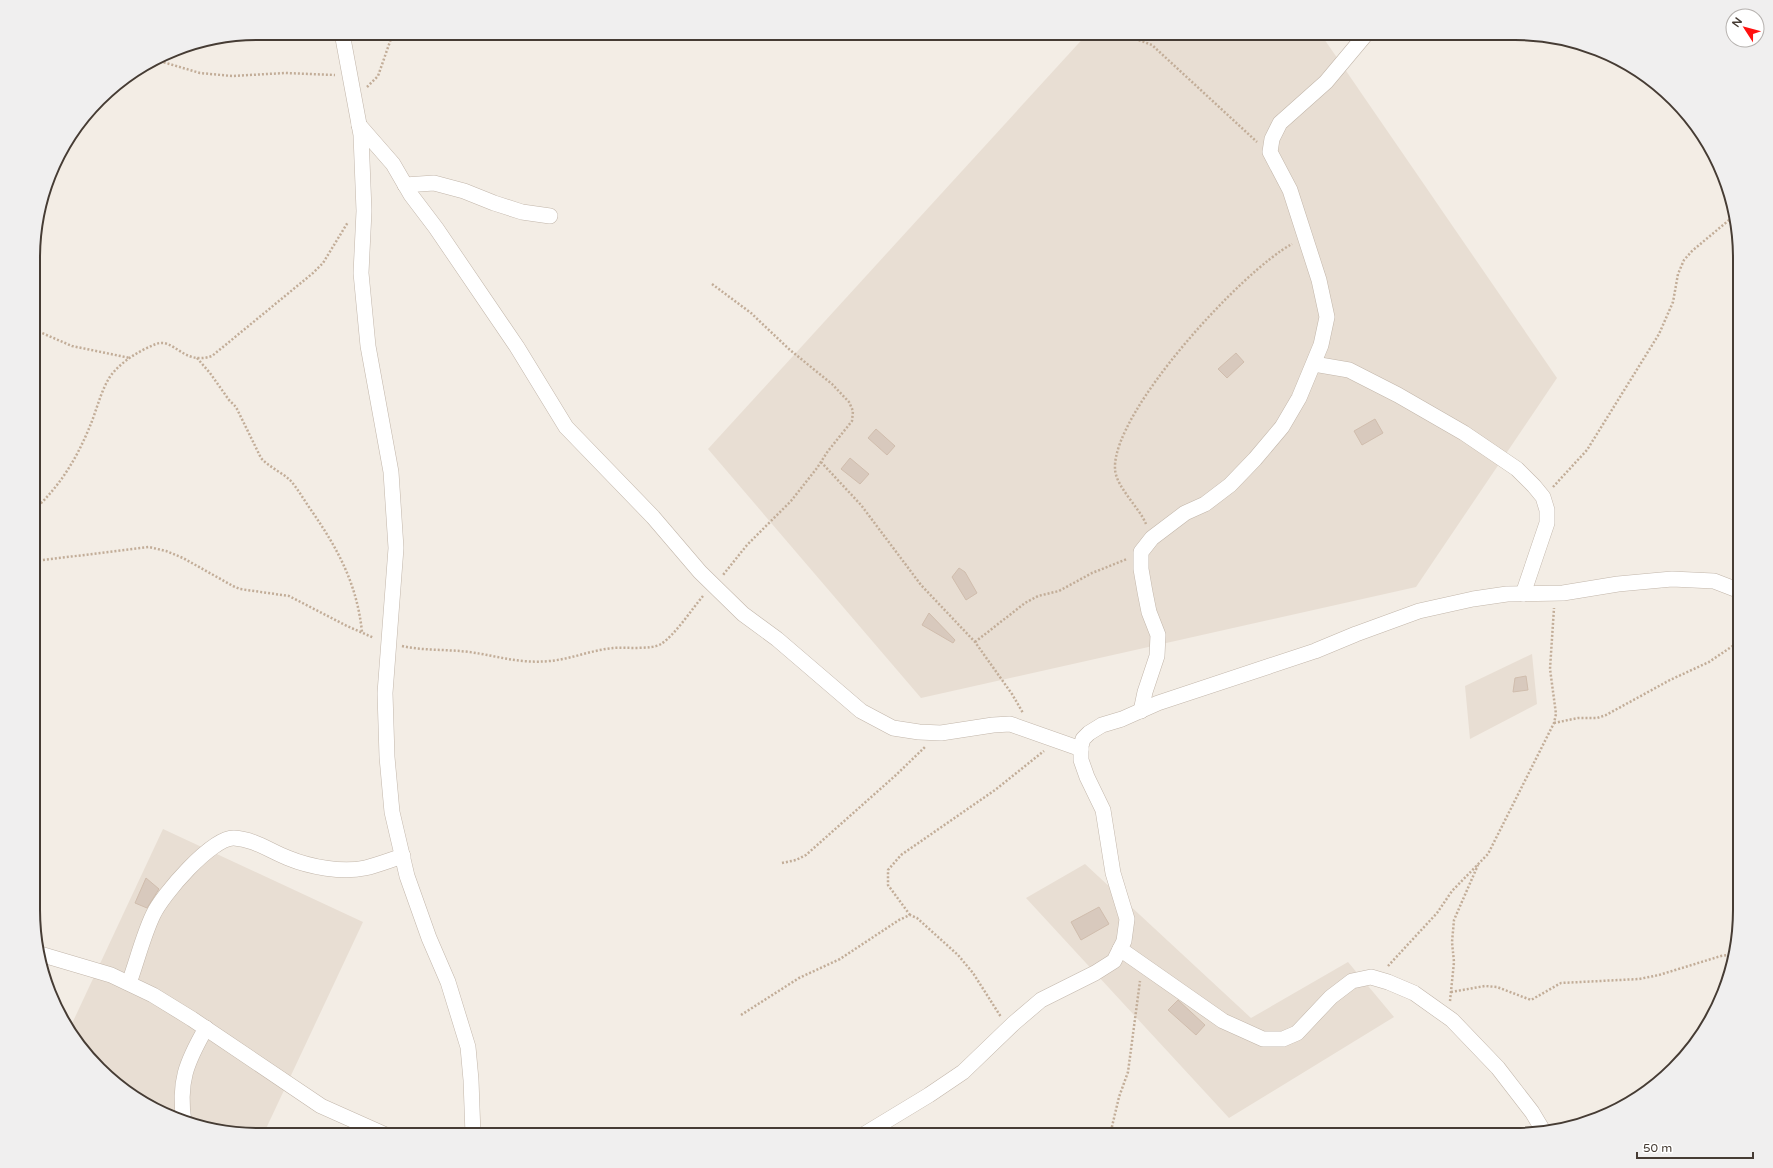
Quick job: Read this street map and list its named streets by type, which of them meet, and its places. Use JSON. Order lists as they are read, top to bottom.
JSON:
{
  "scale_bar": "50 m",
  "north": "top left"
}
